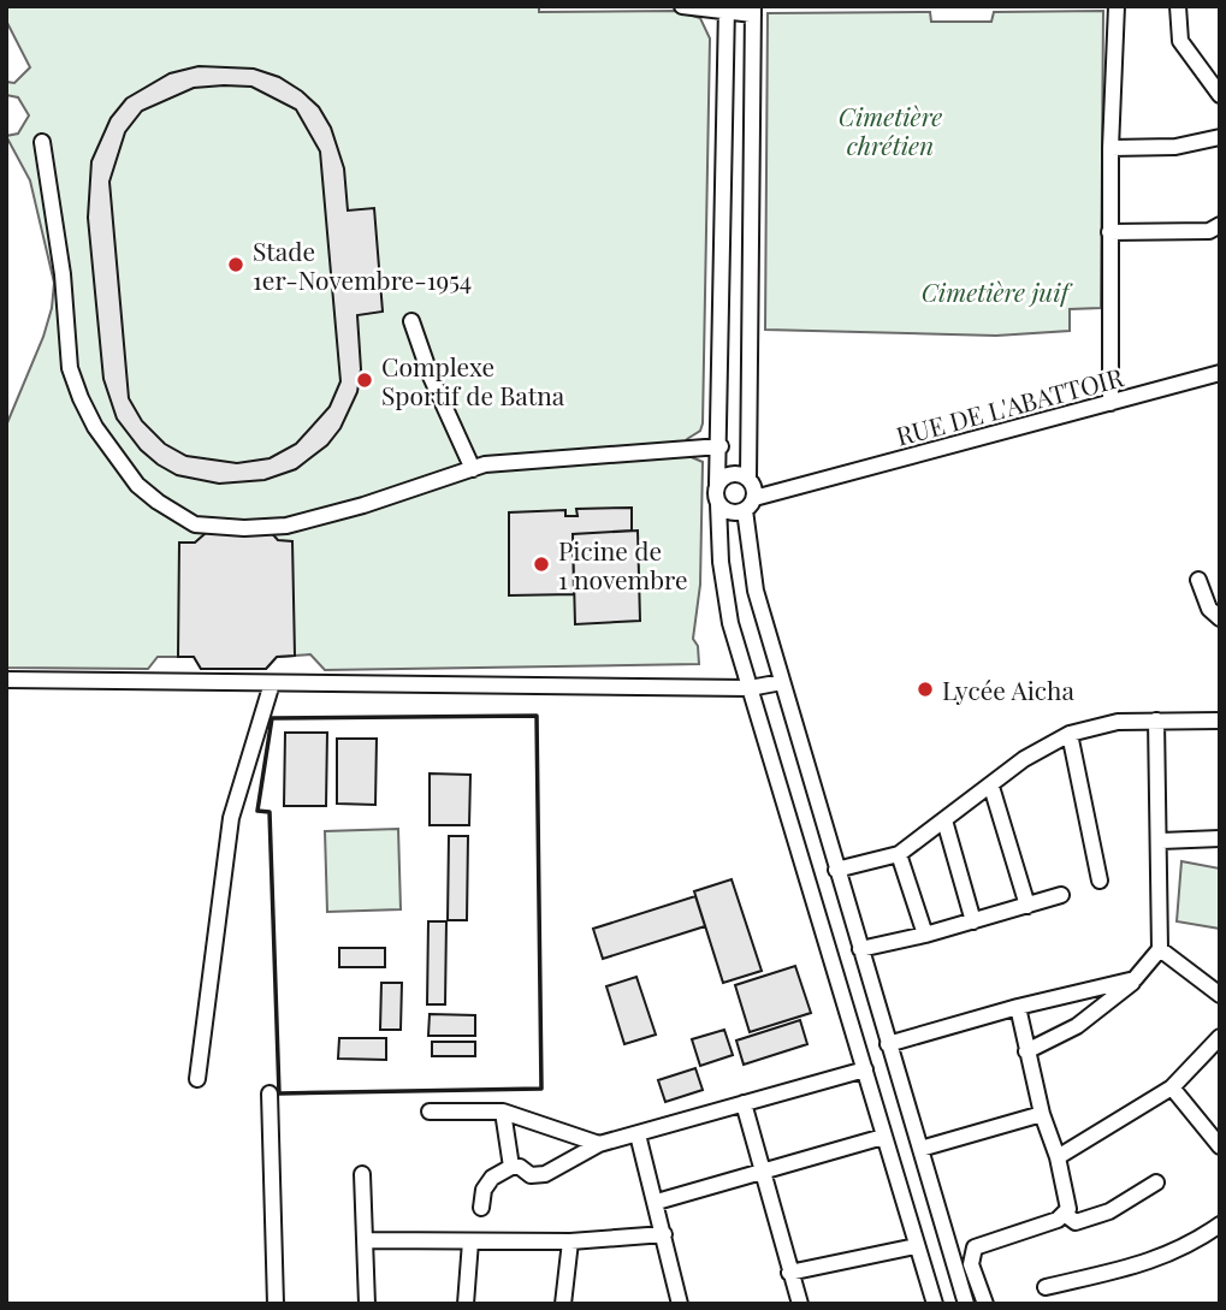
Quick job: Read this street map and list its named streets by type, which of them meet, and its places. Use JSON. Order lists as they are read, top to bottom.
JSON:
{
  "streets": {
    "street": ["RUE DE L'ABATTOIR"]
  },
  "parks": ["Cimetière chrétien", "Cimetière juif"],
  "places": [
    "Stade 1er-Novembre-1954",
    "Complexe Sportif de Batna",
    "Picine de 1 novembre",
    "Lycée Aicha"
  ]
}
